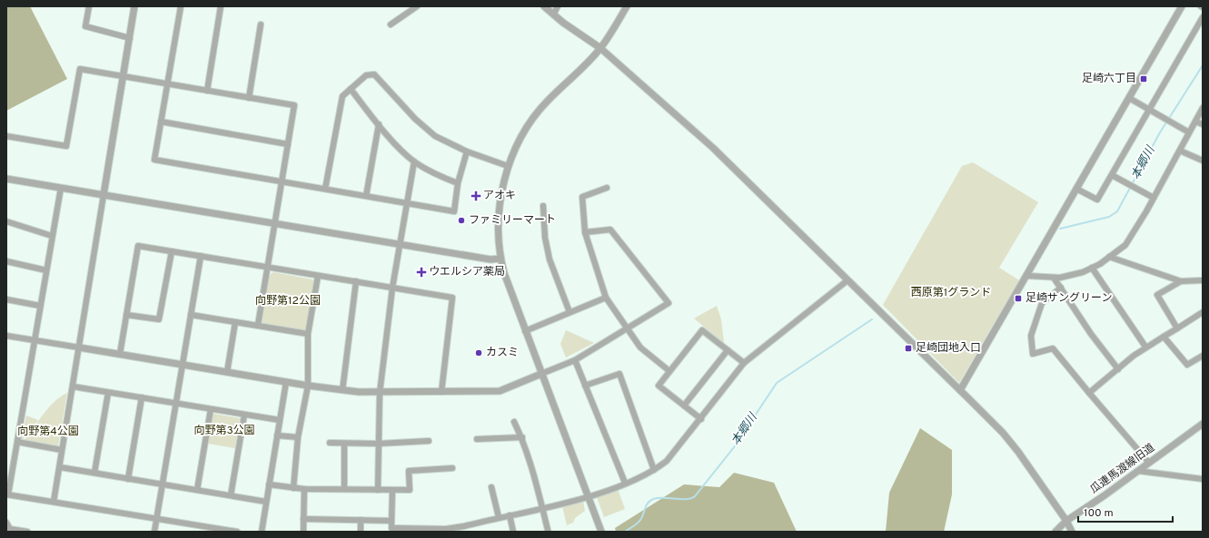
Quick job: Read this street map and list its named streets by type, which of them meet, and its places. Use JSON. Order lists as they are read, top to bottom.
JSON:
{
  "streets": {
    "street": ["瓜連馬渡線旧道"]
  },
  "water": ["本郷川"],
  "parks": [
    "西原第1グランド",
    "向野第12公園",
    "向野第3公園",
    "向野第4公園"
  ],
  "places": {
    "transit": ["足崎六丁目", "足崎サングリーン", "足崎団地入口"],
    "health": ["アオキ", "ウエルシア薬局"],
    "other": ["ファミリーマート", "カスミ"]
  },
  "scale_bar": "100 m"
}
